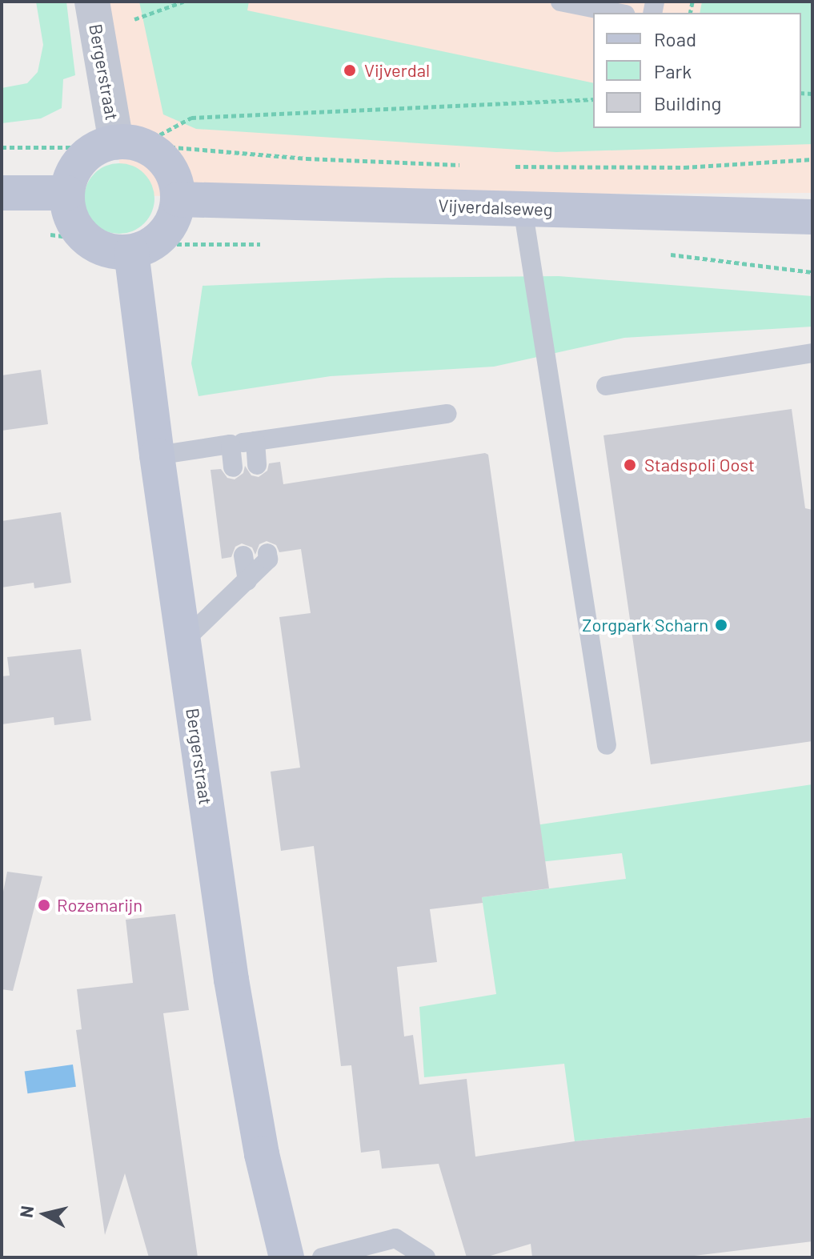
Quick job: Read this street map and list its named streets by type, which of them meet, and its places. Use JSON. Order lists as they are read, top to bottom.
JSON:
{
  "streets": {
    "main road": ["Bergerstraat", "Vijverdalseweg"]
  },
  "crossings": [
    ["Bergerstraat", "Vijverdalseweg"]
  ],
  "places": [
    "Vijverdal",
    "Stadspoli Oost",
    "Zorgpark Scharn",
    "Rozemarijn"
  ],
  "legend": ["Road", "Park", "Building"],
  "north": "left"
}
